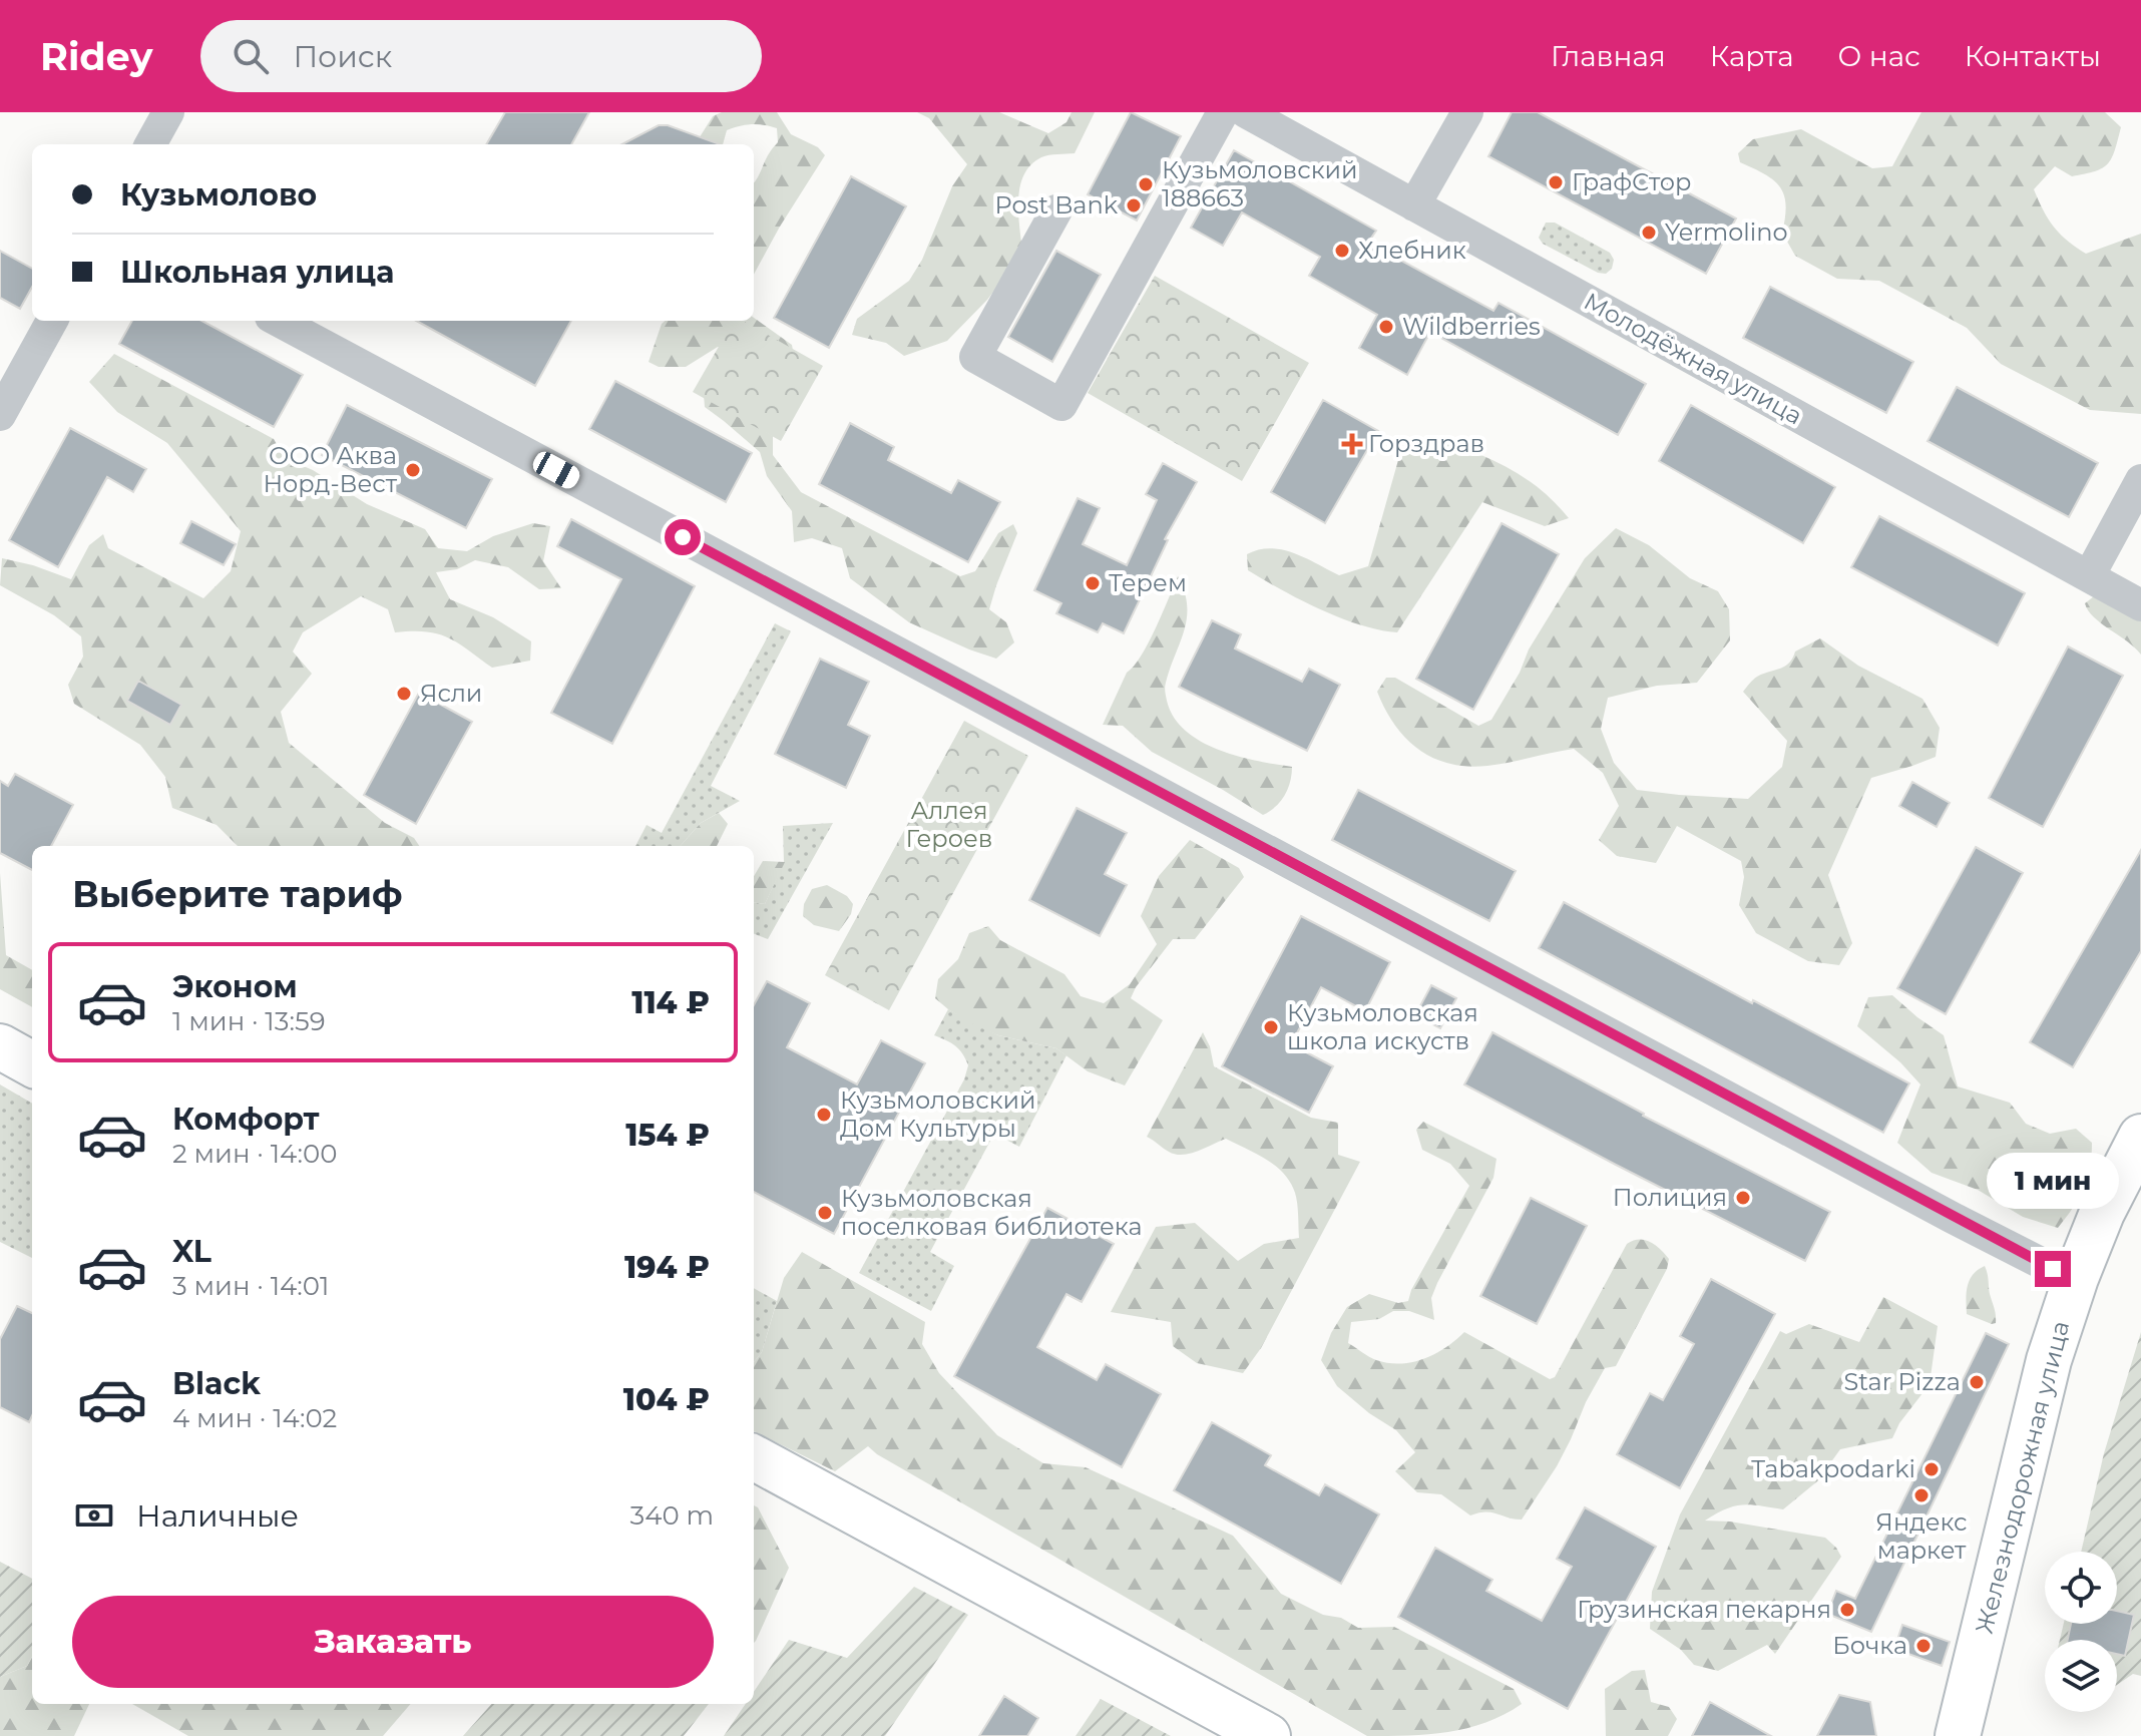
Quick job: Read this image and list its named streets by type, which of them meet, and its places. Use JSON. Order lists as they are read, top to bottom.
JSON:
{
  "streets": {
    "main road": ["Железнодорожная улица"],
    "street": ["Молодёжная улица"]
  },
  "parks": ["Аллея Героев"],
  "places": {
    "other": [
      "ГрафСтор",
      "Кузьмоловский 188663",
      "Post Bank",
      "Yermolino",
      "Хлебник",
      "Wildberries",
      "ООО Аква Норд-Вест",
      "Терем",
      "Ясли",
      "Кузьмоловская школа искуств",
      "Кузьмоловский Дом Культуры",
      "Полиция",
      "Кузьмоловская поселковая библиотека",
      "Star Pizza",
      "Tabakpodarki",
      "Яндекс маркет",
      "Грузинская пекарня",
      "Бочка"
    ],
    "health": ["Горздрав"]
  },
  "page": {
    "header": "Ridey",
    "search": "Поиск",
    "nav": [
      "Главная",
      "Карта",
      "О нас",
      "Контакты"
    ],
    "banner": ["Кузьмолово", "Школьная улица"],
    "heading": "Выберите тариф",
    "list": [
      {
        "name": "Эконом",
        "note": "1 мин · 13:59",
        "value": "114 ₽"
      },
      {
        "name": "Комфорт",
        "note": "2 мин · 14:00",
        "value": "154 ₽"
      },
      {
        "name": "XL",
        "note": "3 мин · 14:01",
        "value": "194 ₽"
      },
      {
        "name": "Black",
        "note": "4 мин · 14:02",
        "value": "104 ₽"
      }
    ],
    "bubble": "1 мин",
    "pay": ["Наличные", "340 m"],
    "buttons": "Заказать"
  }
}
